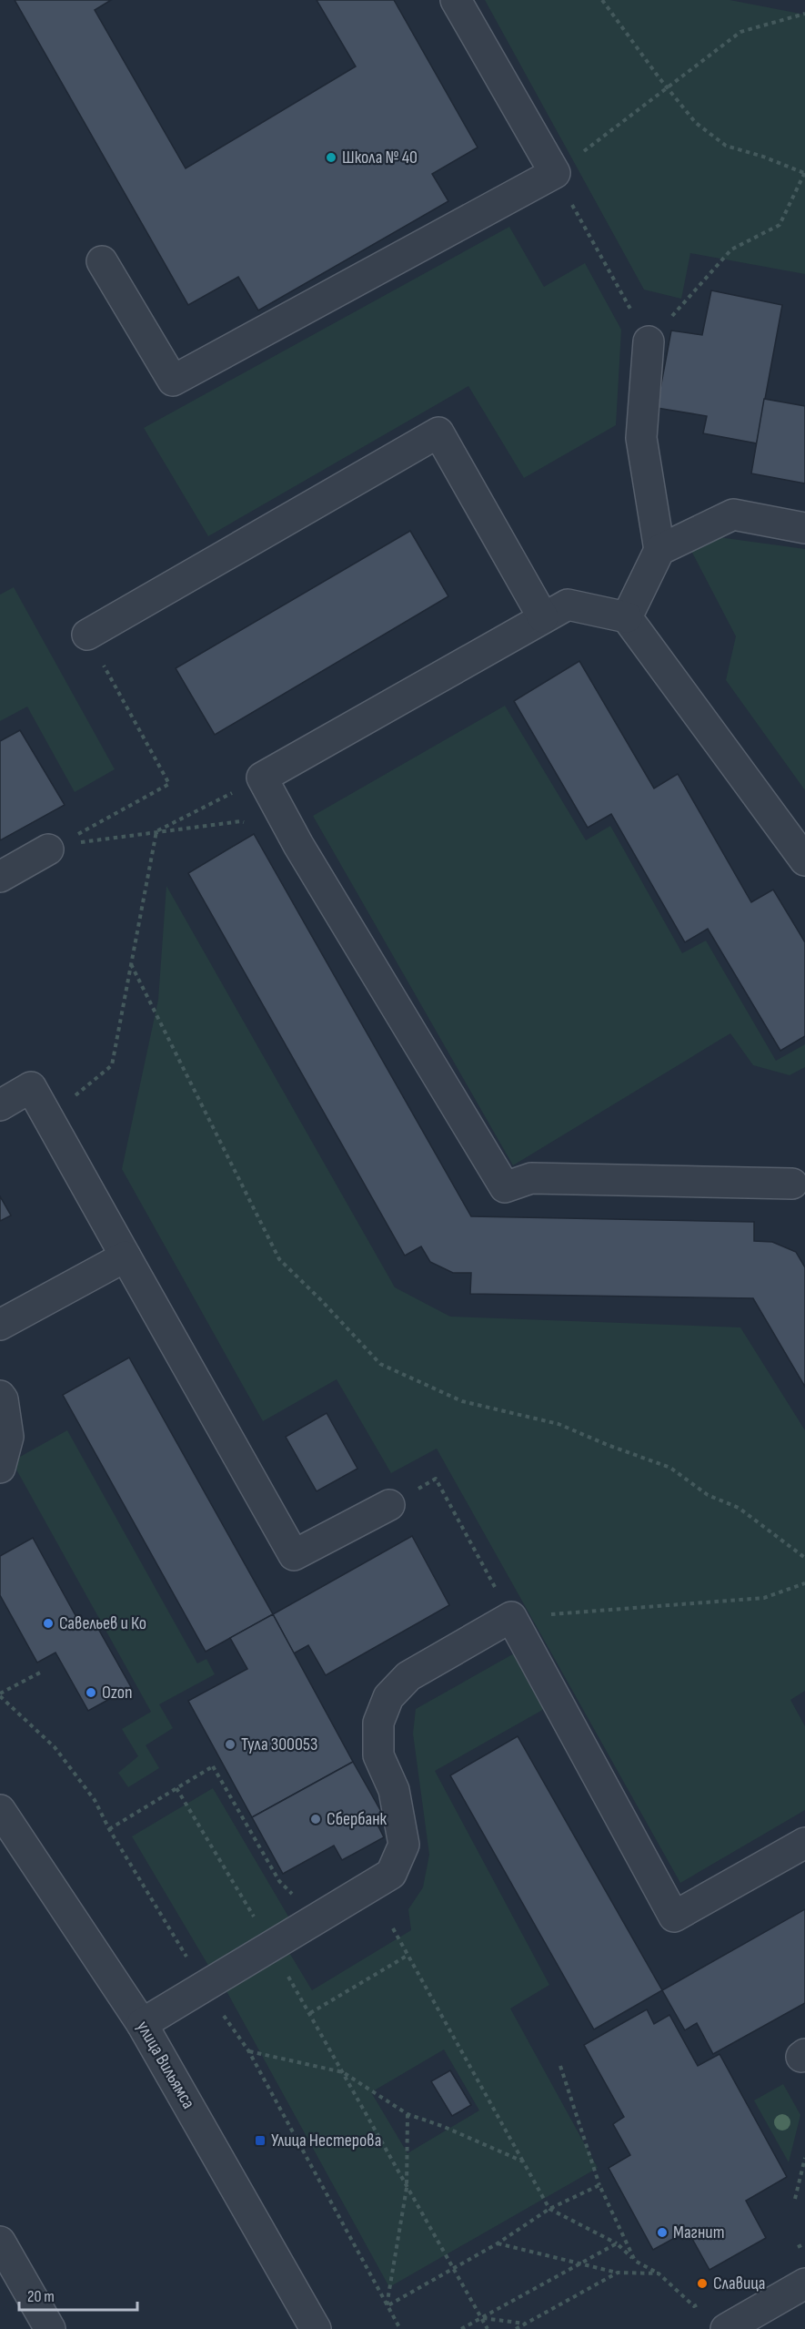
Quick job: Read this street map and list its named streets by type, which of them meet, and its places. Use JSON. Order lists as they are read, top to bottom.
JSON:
{
  "streets": {
    "street": ["улица Вильямса"]
  },
  "places": {
    "other": [
      "Школа № 40",
      "Савельев и Ко",
      "Ozon",
      "Тула 300053",
      "Сбербанк",
      "Магнит",
      "Славица"
    ],
    "transit": ["Улица Нестерова"]
  },
  "scale_bar": "20 m"
}
